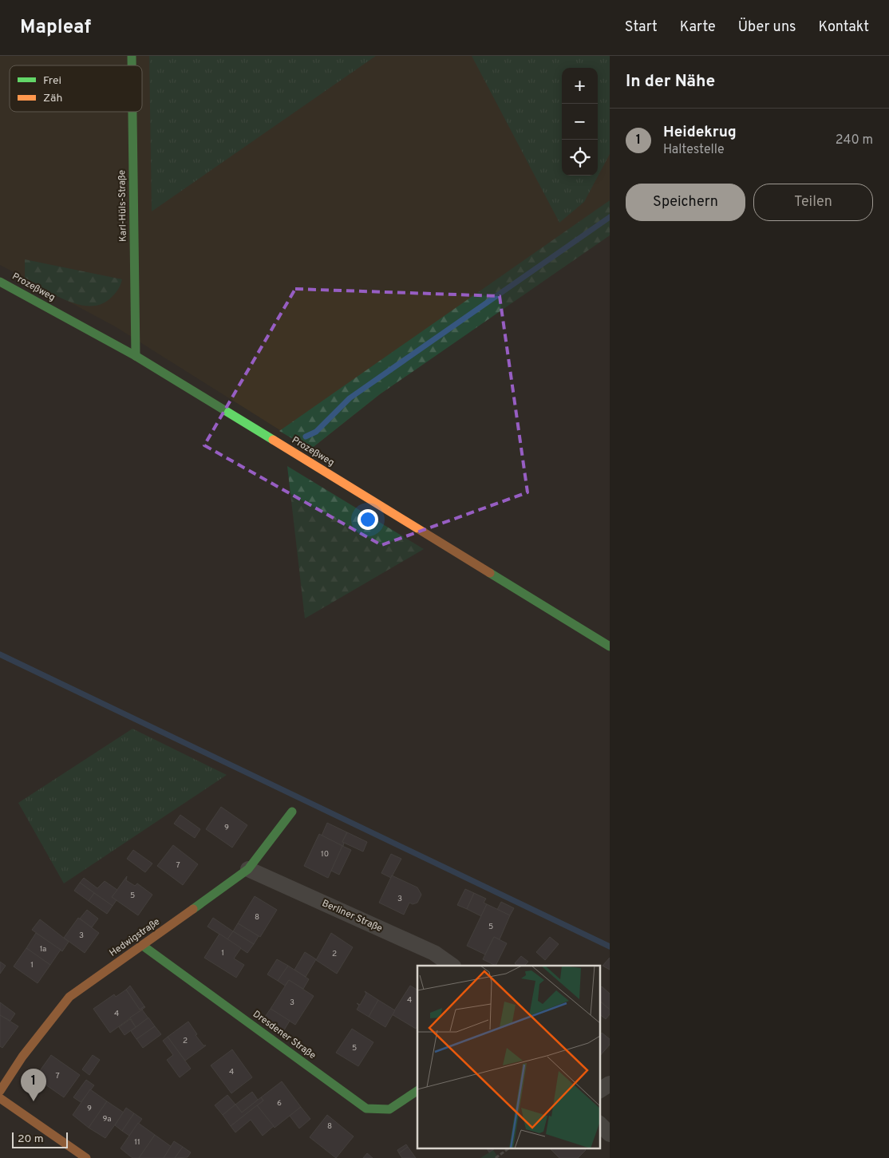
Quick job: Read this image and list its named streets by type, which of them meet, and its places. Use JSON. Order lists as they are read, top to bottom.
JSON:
{
  "streets": {
    "street": [
      "Karl-Hüls-Straße",
      "Prozeßweg",
      "Berliner Straße",
      "Hedwigstraße",
      "Dresdener Straße"
    ]
  },
  "crossings": [
    ["Karl-Hüls-Straße", "Prozeßweg"],
    ["Berliner Straße", "Hedwigstraße"],
    ["Hedwigstraße", "Dresdener Straße"]
  ],
  "house_numbers": [
    "9",
    "10",
    "7",
    "5",
    "3",
    "8",
    "5",
    "3",
    "1a",
    "1",
    "2",
    "1",
    "4",
    "3",
    "4",
    "2",
    "5",
    "4",
    "7",
    "6",
    "9",
    "9a",
    "8",
    "11"
  ],
  "legend": ["Frei", "Zäh"],
  "scale_bar": "20 m",
  "page": {
    "header": "Mapleaf",
    "nav": [
      "Start",
      "Karte",
      "Über uns",
      "Kontakt"
    ],
    "heading": "In der Nähe",
    "map_buttons": ["+", "−"],
    "list": [
      {
        "mark": "1",
        "name": "Heidekrug",
        "note": "Haltestelle",
        "value": "240 m"
      }
    ],
    "buttons": ["Speichern", "Teilen"],
    "pins": "1",
    "scale": "20 m"
  }
}
